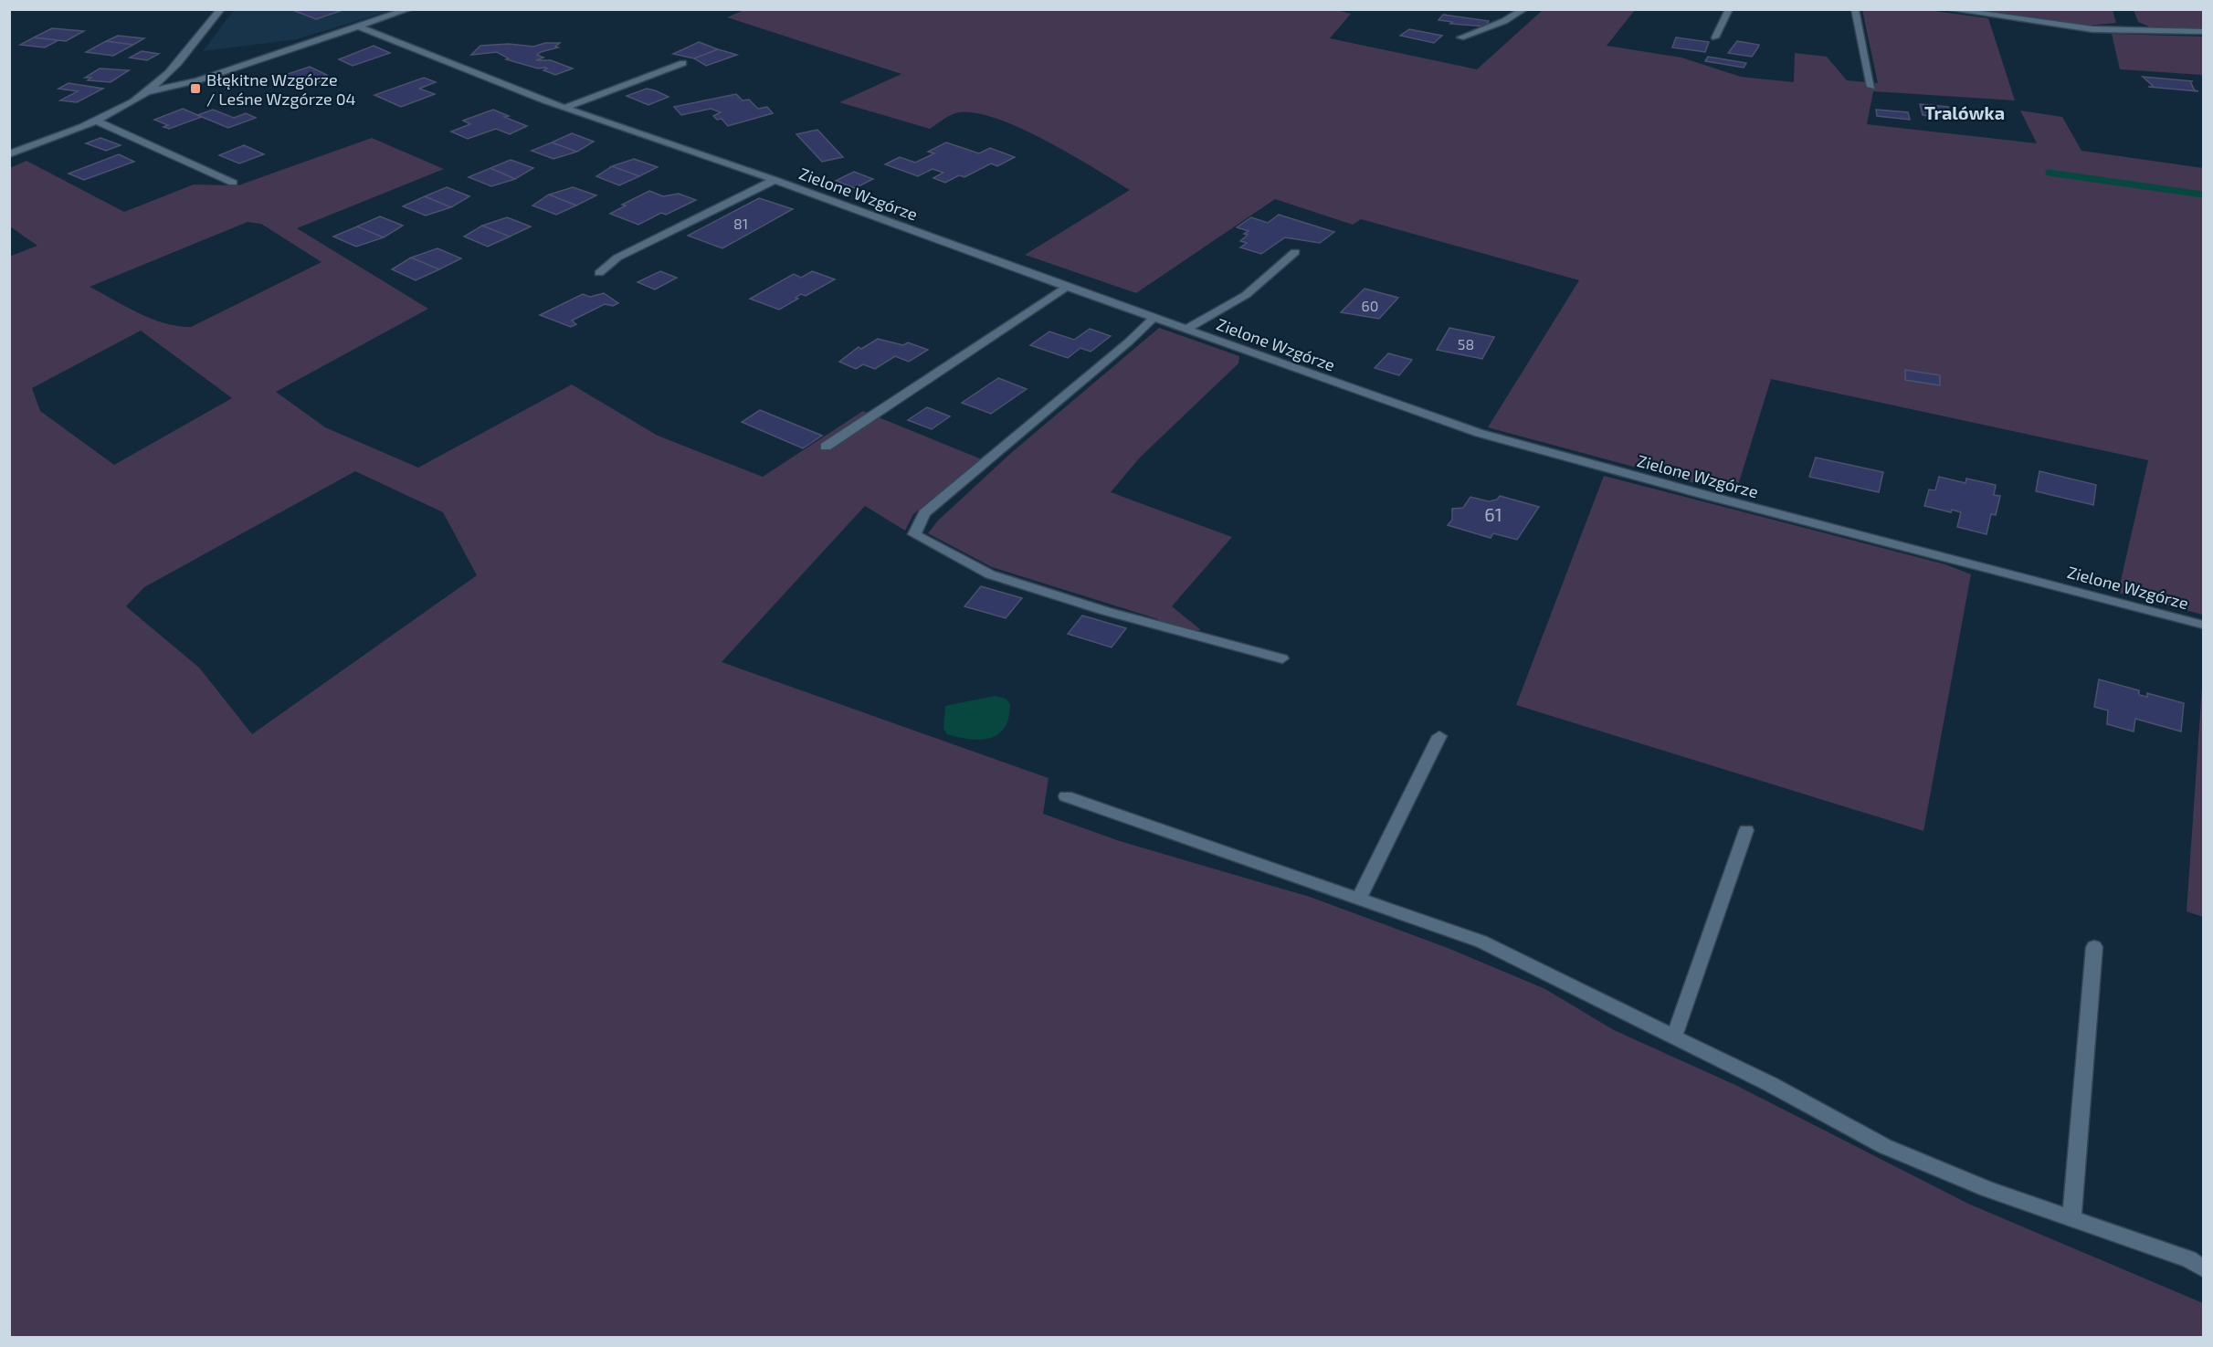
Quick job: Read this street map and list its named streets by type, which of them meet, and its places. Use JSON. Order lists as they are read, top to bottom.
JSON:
{
  "streets": {
    "street": ["Zielone Wzgórze"]
  },
  "districts": ["Tralówka"],
  "places": {
    "transit": ["Błękitne Wzgórze / Leśne Wzgórze 04"]
  },
  "house_numbers": [
    "81",
    "60",
    "58",
    "61"
  ]
}
